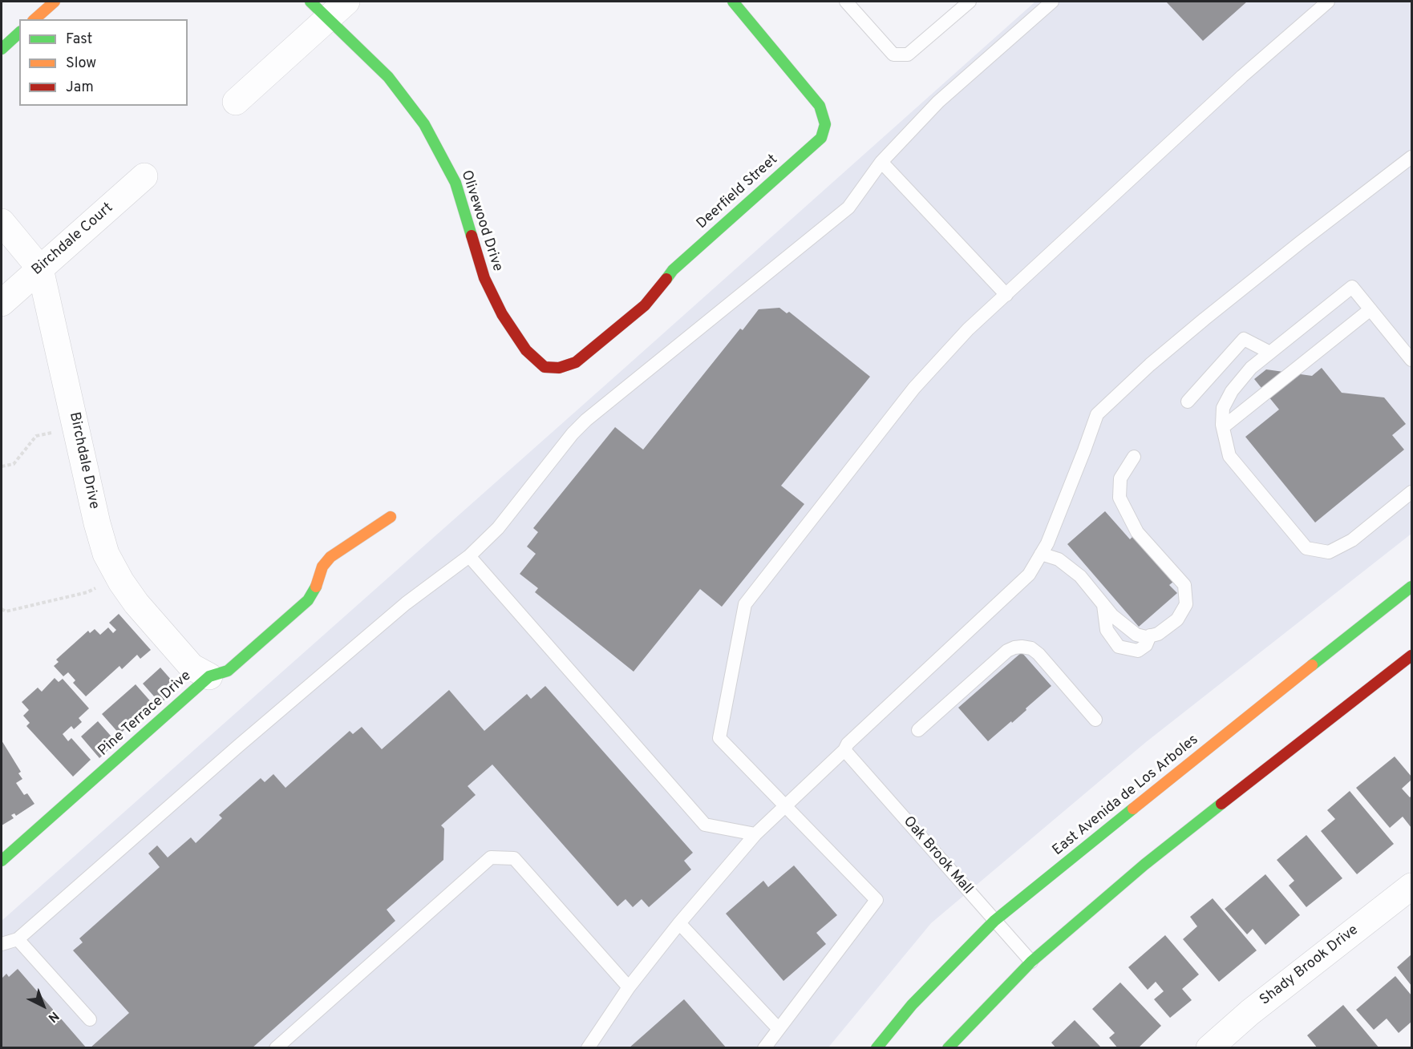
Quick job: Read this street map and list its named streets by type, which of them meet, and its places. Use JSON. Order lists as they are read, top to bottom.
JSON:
{
  "streets": {
    "street": [
      "Deerfield Street",
      "Olivewood Drive",
      "Birchdale Court",
      "Birchdale Drive",
      "Pine Terrace Drive",
      "East Avenida de Los Arboles",
      "Shady Brook Drive"
    ],
    "lane": ["Oak Brook Mall"]
  },
  "crossings": [
    ["Deerfield Street", "Olivewood Drive"],
    ["Birchdale Court", "Birchdale Drive"],
    ["Birchdale Drive", "Pine Terrace Drive"],
    ["East Avenida de Los Arboles", "Oak Brook Mall"]
  ],
  "legend": ["Fast", "Slow", "Jam"],
  "north": "bottom right"
}
